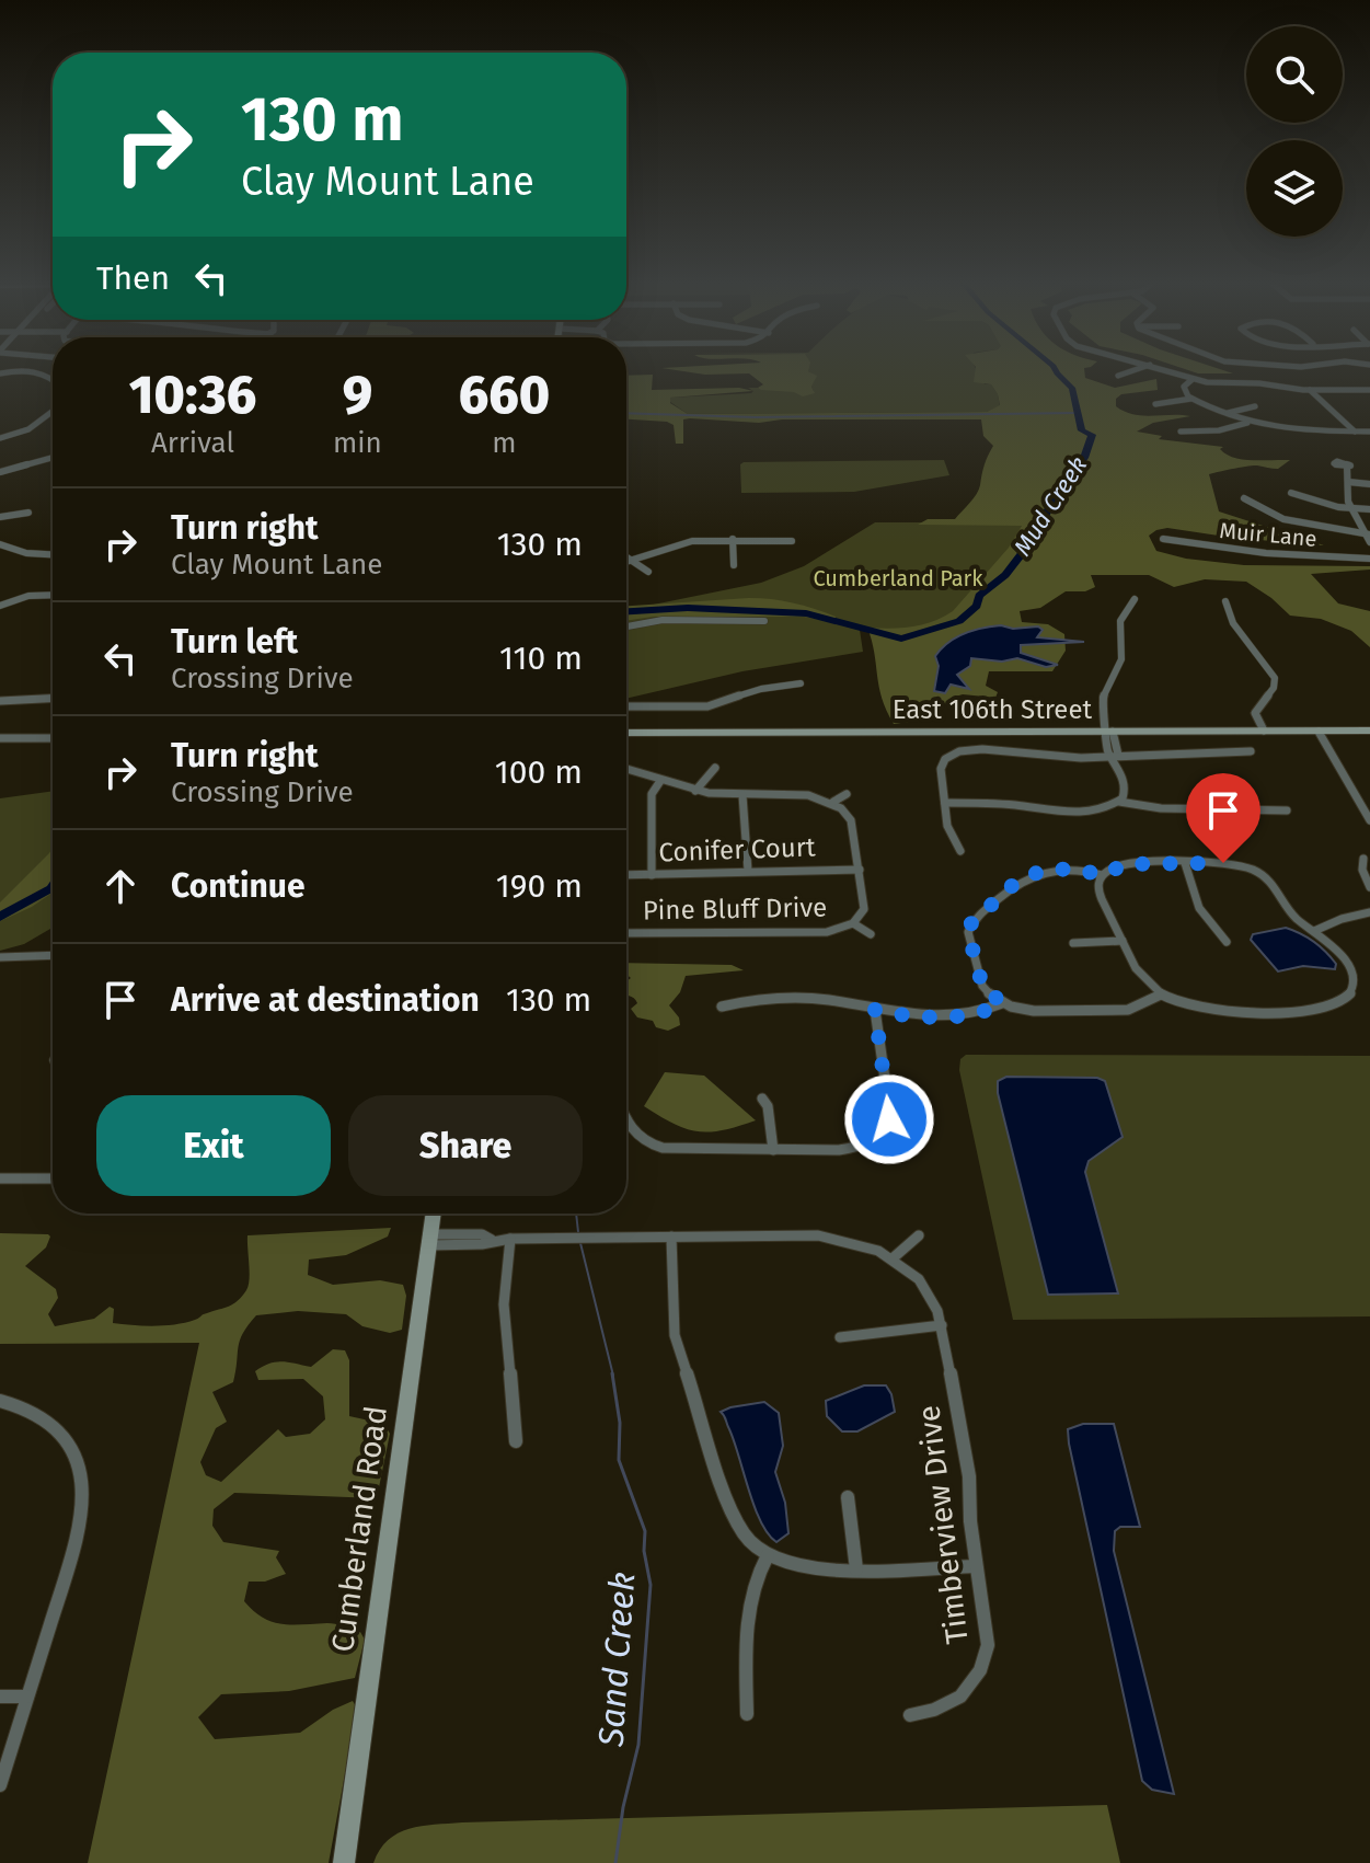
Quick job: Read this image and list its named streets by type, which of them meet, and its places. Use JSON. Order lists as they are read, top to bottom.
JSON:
{
  "streets": {
    "main road": ["East 106th Street", "Cumberland Road"],
    "street": [
      "Muir Lane",
      "Conifer Court",
      "Pine Bluff Drive",
      "Timberview Drive"
    ]
  },
  "crossings": [
    ["Conifer Court", "Pine Bluff Drive"]
  ],
  "water": ["Mud Creek", "Sand Creek"],
  "parks": ["Cumberland Park"],
  "page": {
    "turn": ["130 m", "Clay Mount Lane"],
    "then": "Then",
    "eta": [
      "10:36",
      "Arrival",
      "9",
      "min",
      "660",
      "m"
    ],
    "list": [
      {
        "name": "Turn right",
        "note": "Clay Mount Lane",
        "value": "130 m"
      },
      {
        "name": "Turn left",
        "note": "Crossing Drive",
        "value": "110 m"
      },
      {
        "name": "Turn right",
        "note": "Crossing Drive",
        "value": "100 m"
      },
      {
        "name": "Continue",
        "value": "190 m"
      },
      {
        "name": "Arrive at destination",
        "value": "130 m"
      }
    ],
    "buttons": ["Exit", "Share"]
  }
}
